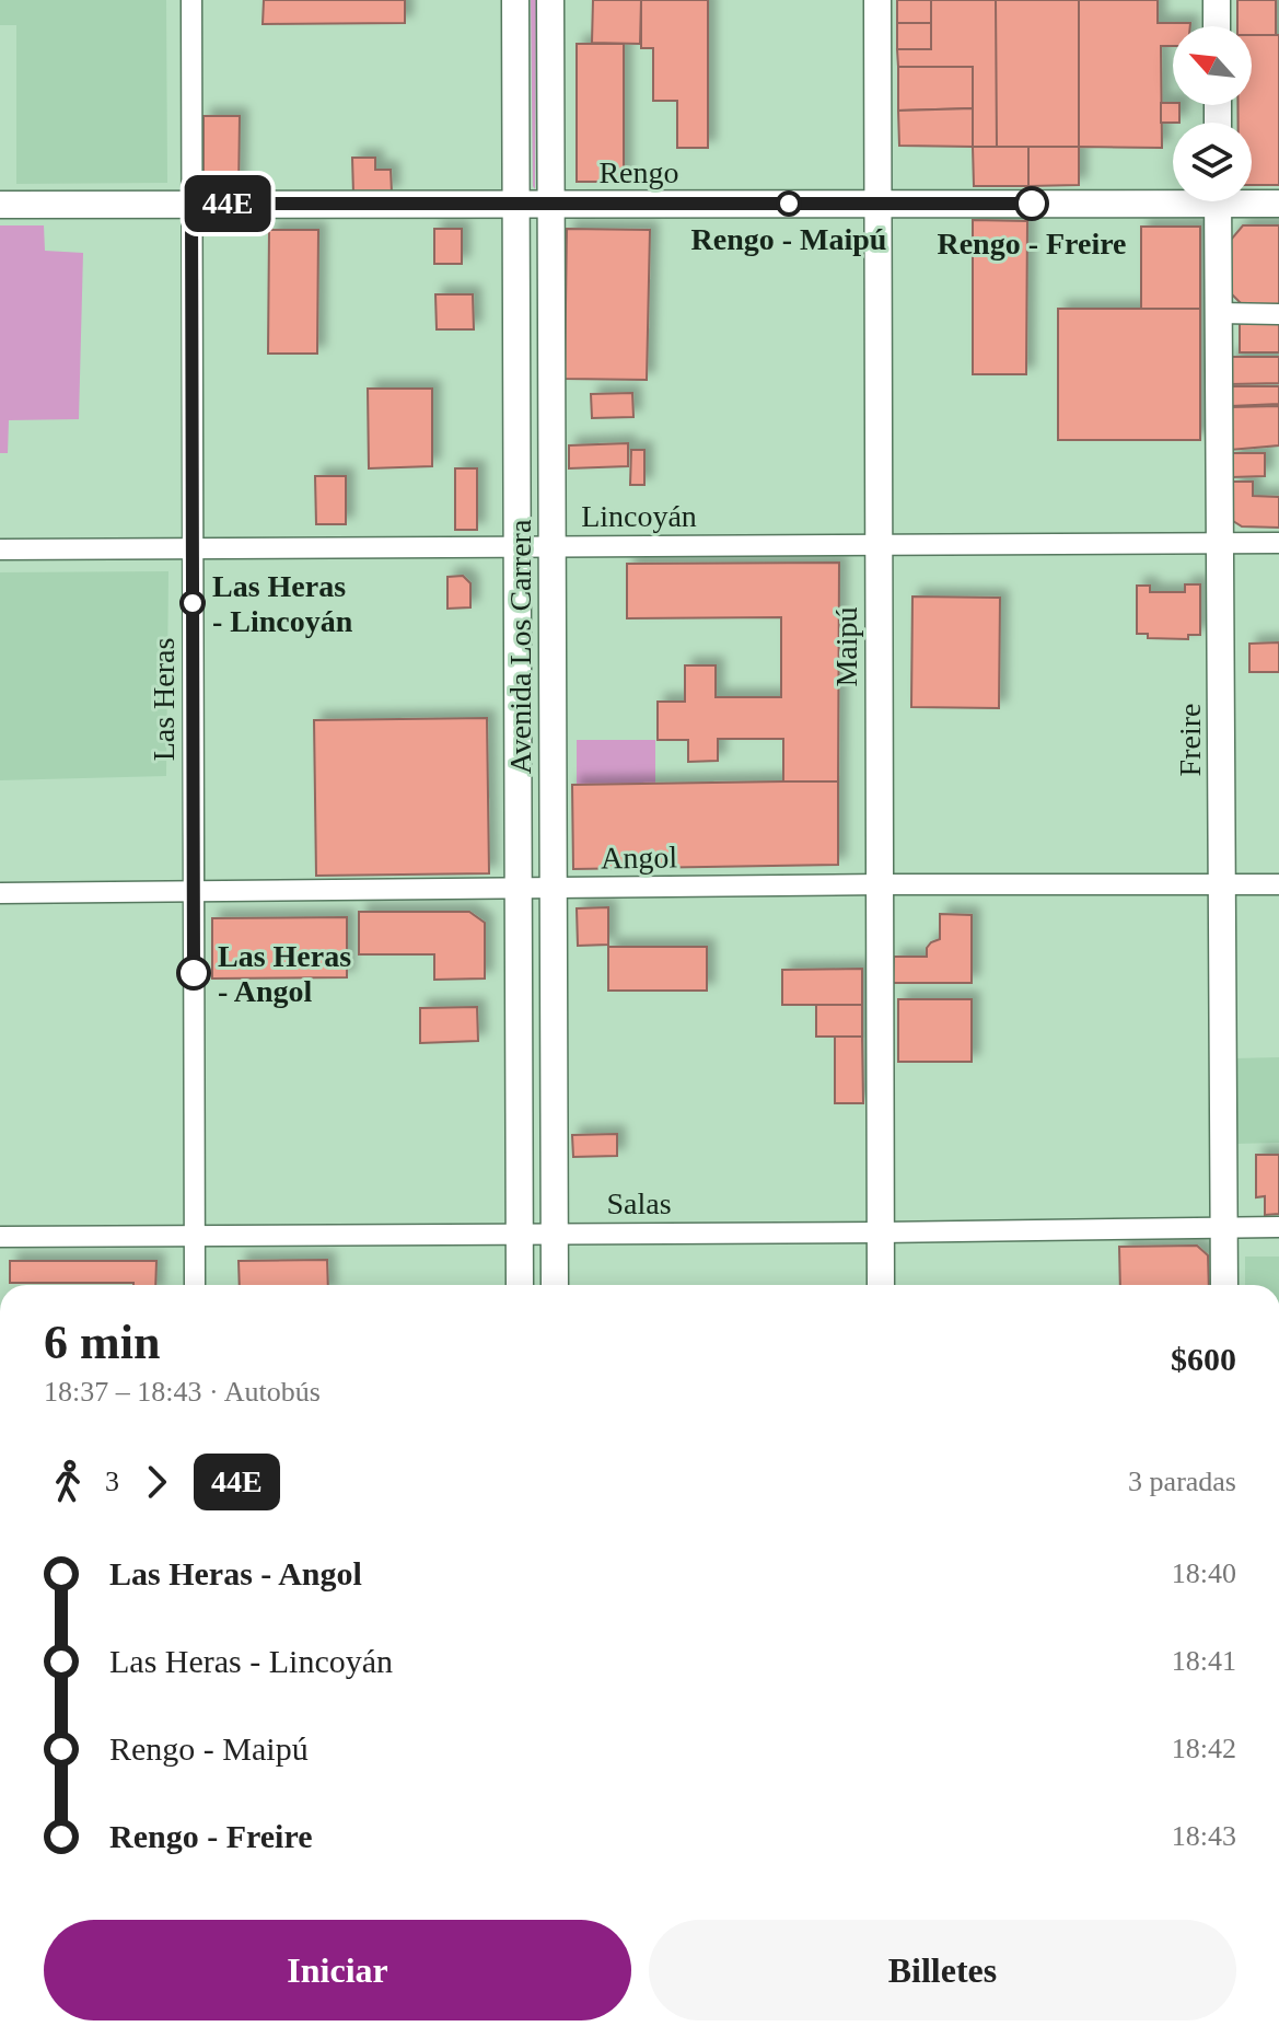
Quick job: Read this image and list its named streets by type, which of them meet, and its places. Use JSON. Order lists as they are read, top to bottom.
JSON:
{
  "streets": {
    "main road": [
      "Rengo",
      "Avenida Los Carrera",
      "Maipú",
      "Freire"
    ],
    "street": [
      "Lincoyán",
      "Las Heras",
      "Angol",
      "Salas"
    ]
  },
  "crossings": [
    ["Rengo", "Avenida Los Carrera"],
    ["Rengo", "Maipú"],
    ["Rengo", "Las Heras"],
    ["Lincoyán", "Avenida Los Carrera"],
    ["Lincoyán", "Maipú"],
    ["Lincoyán", "Las Heras"],
    ["Lincoyán", "Freire"],
    ["Avenida Los Carrera", "Angol"],
    ["Avenida Los Carrera", "Salas"],
    ["Maipú", "Angol"],
    ["Maipú", "Salas"],
    ["Las Heras", "Angol"],
    ["Las Heras", "Salas"],
    ["Freire", "Angol"],
    ["Freire", "Salas"]
  ],
  "places": [
    "Rengo - Maipú",
    "Rengo - Freire",
    "Las Heras - Lincoyán",
    "Las Heras - Angol"
  ],
  "lines": ["bus line 44E"],
  "north": "top left",
  "page": {
    "on_map": "44E",
    "heading": ["6 min", "18:37 – 18:43 · Autobús", "$600"],
    "legs": ["3", "44E", "3 paradas"],
    "list": [
      {
        "name": "Las Heras - Angol",
        "value": "18:40"
      },
      {
        "name": "Las Heras - Lincoyán",
        "value": "18:41"
      },
      {
        "name": "Rengo - Maipú",
        "value": "18:42"
      },
      {
        "name": "Rengo - Freire",
        "value": "18:43"
      }
    ],
    "buttons": ["Iniciar", "Billetes"]
  }
}
